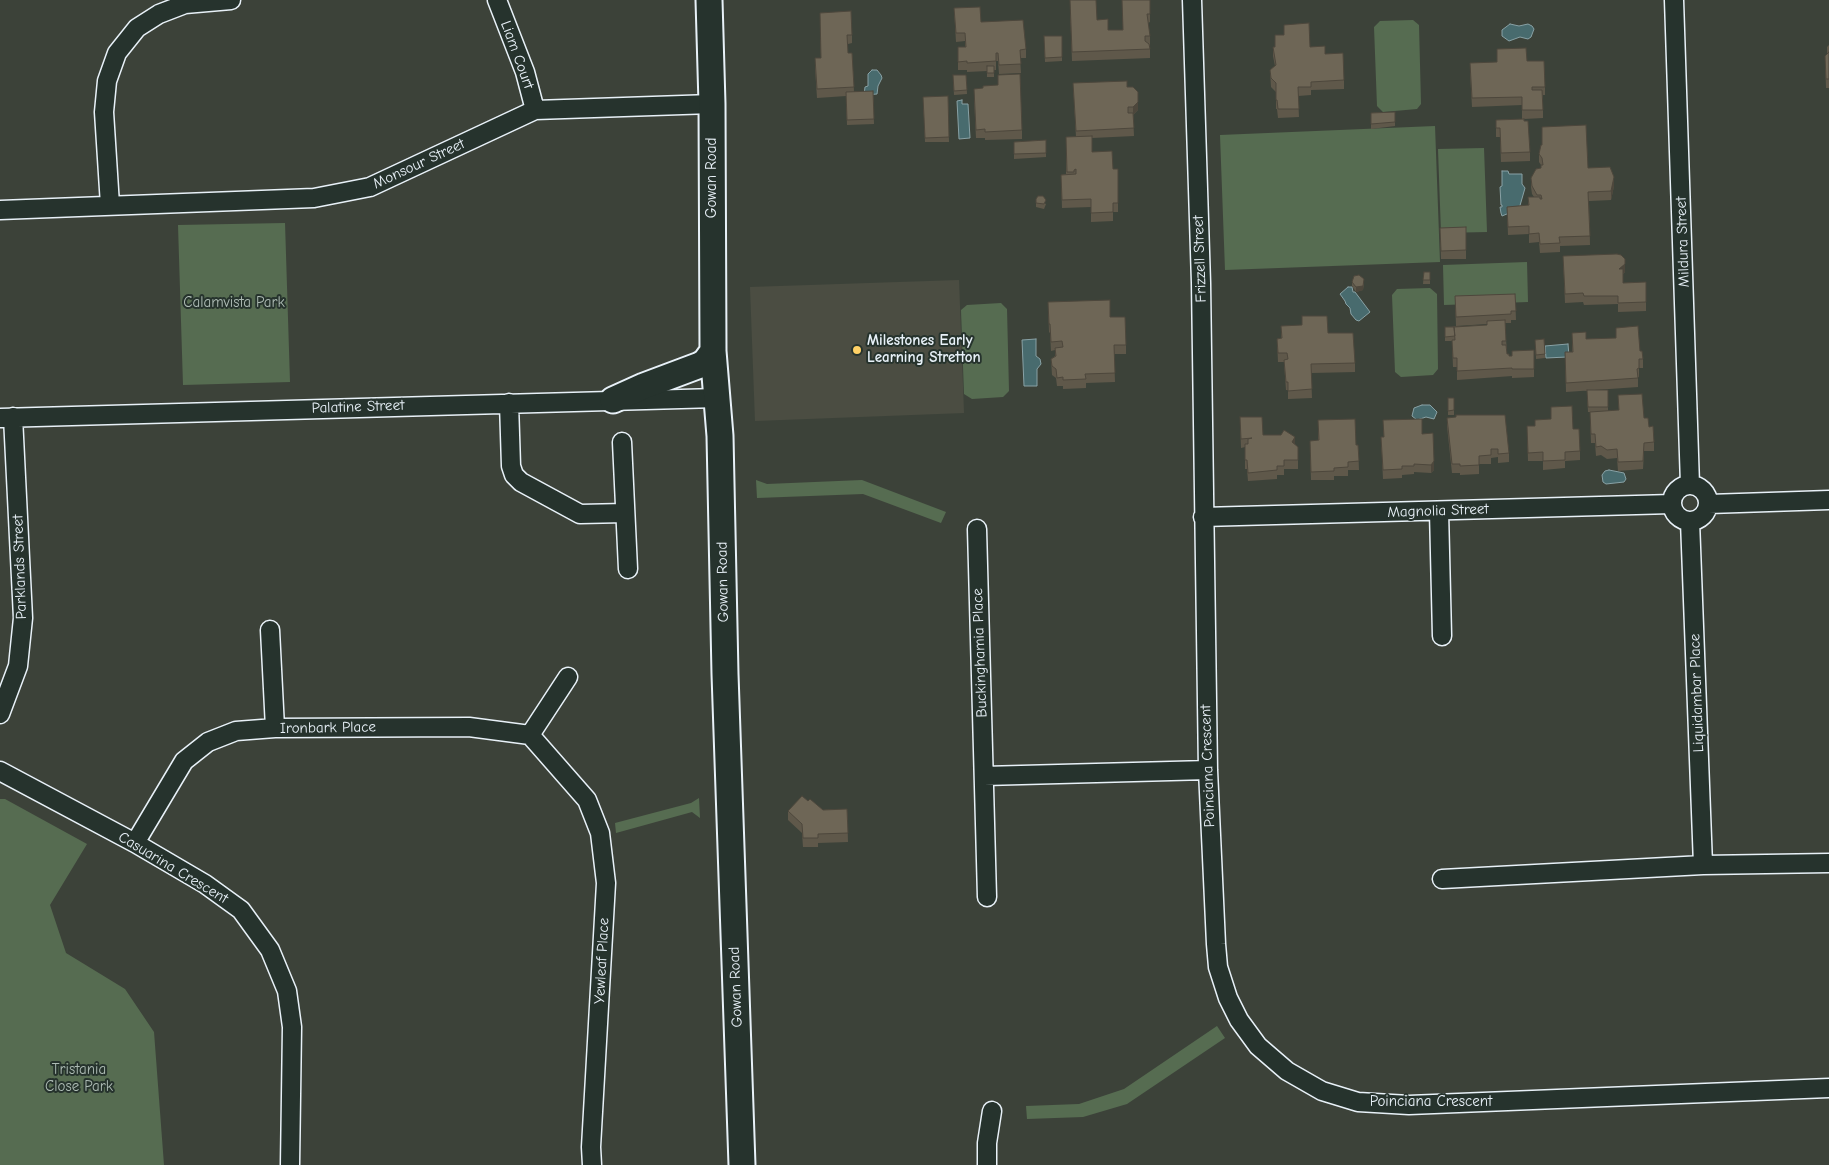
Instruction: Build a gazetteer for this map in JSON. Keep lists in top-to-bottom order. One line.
{"streets":{"main road":["Gowan Road"],"street":["Liam Court","Monsour Street","Mildura Street","Frizzell Street","Palatine Street","Magnolia Street","Parklands Street","Buckinghamia Place","Liquidambar Place","Ironbark Place","Poinciana Crescent","Casuarina Crescent","Yewleaf Place"]},"crossings":[["Liam Court","Monsour Street"],["Monsour Street","Gowan Road"],["Gowan Road","Palatine Street"],["Mildura Street","Magnolia Street"],["Mildura Street","Liquidambar Place"],["Frizzell Street","Magnolia Street"],["Frizzell Street","Poinciana Crescent"],["Palatine Street","Parklands Street"],["Magnolia Street","Liquidambar Place"],["Magnolia Street","Poinciana Crescent"],["Ironbark Place","Casuarina Crescent"],["Ironbark Place","Yewleaf Place"]],"parks":["Calamvista Park","Tristania Close Park"],"places":["Milestones Early Learning Stretton"]}
